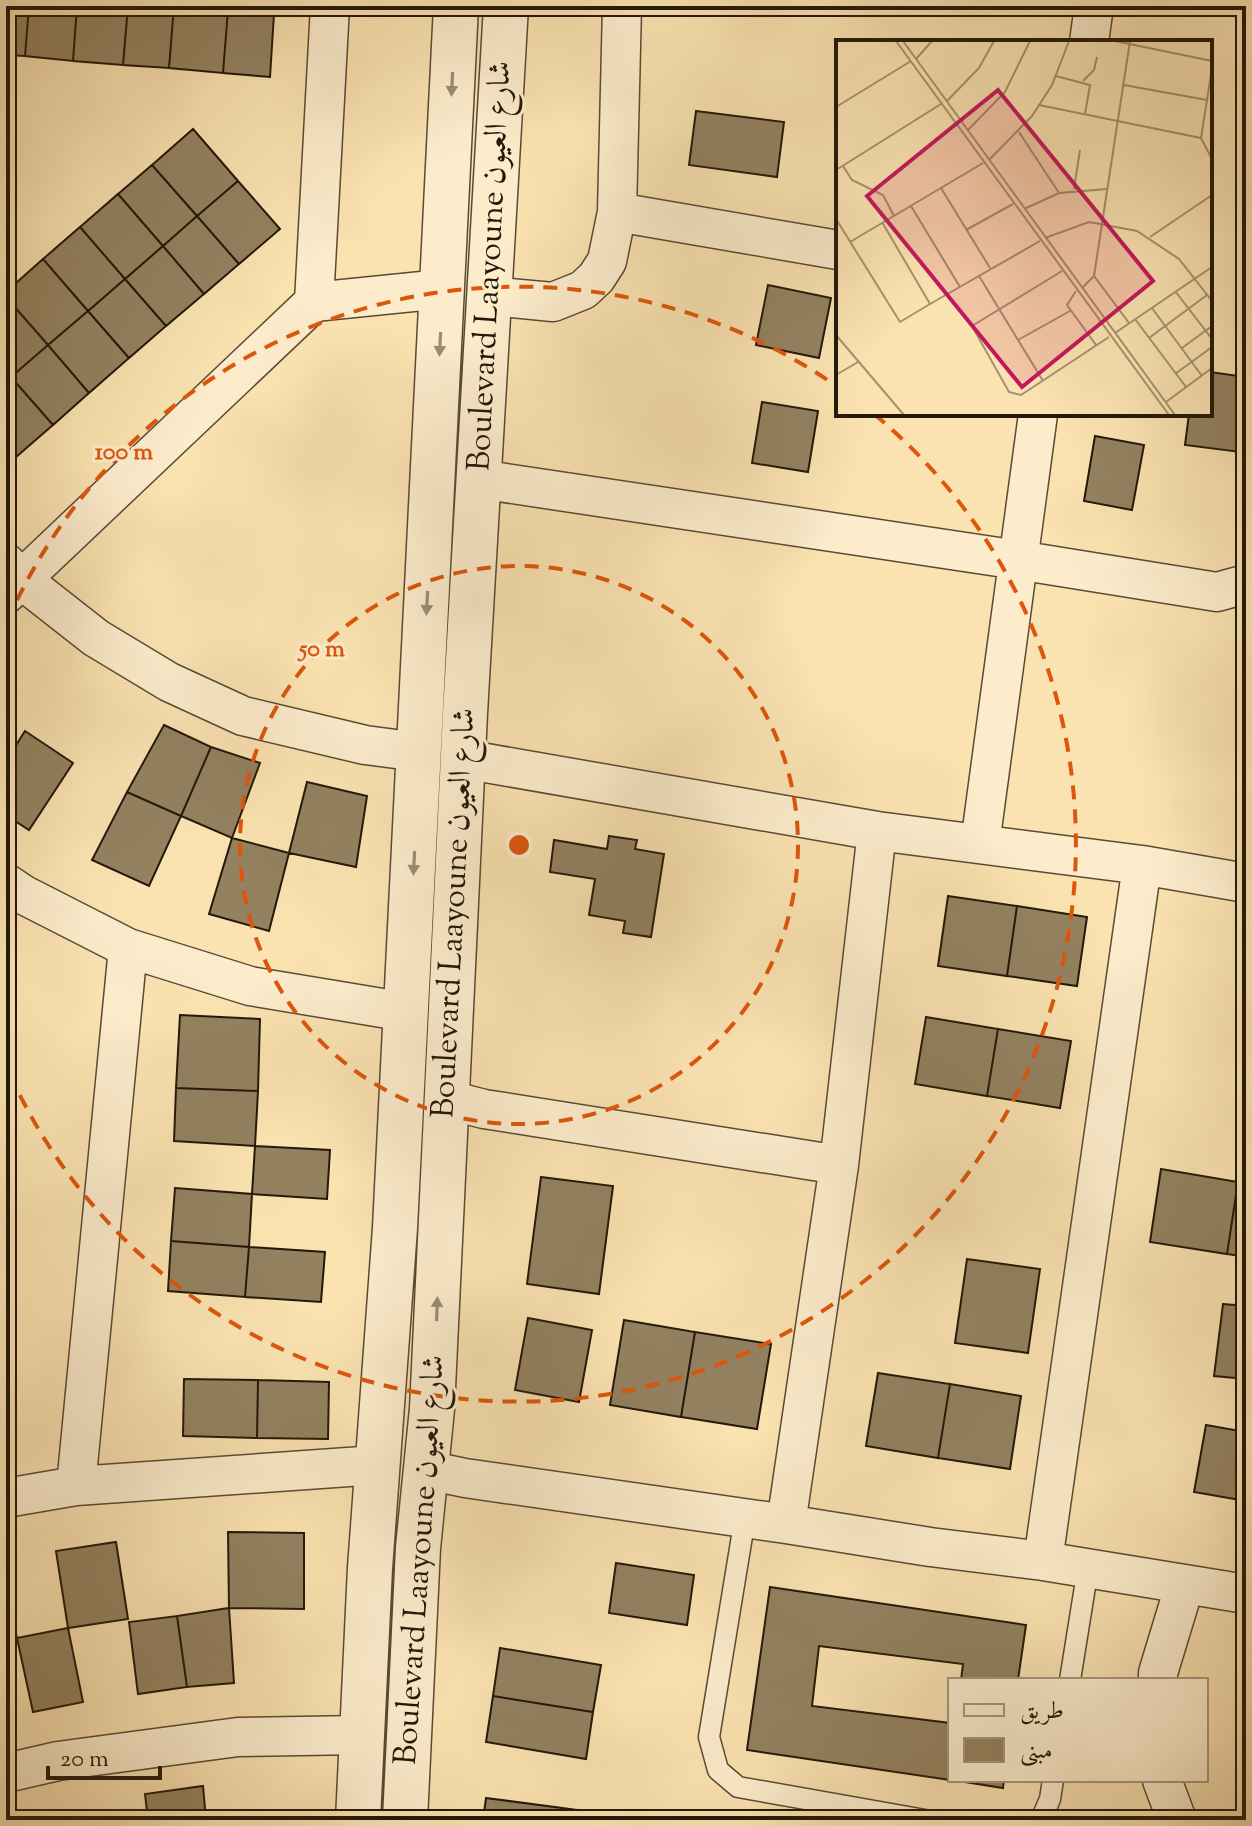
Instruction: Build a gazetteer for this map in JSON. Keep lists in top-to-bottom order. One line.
{"streets":{"street":["Boulevard Laayoune شارع العيون"]},"legend":["طريق","مبنى"],"scale_bar":"20 m","rings":["100 m","50 m"]}
